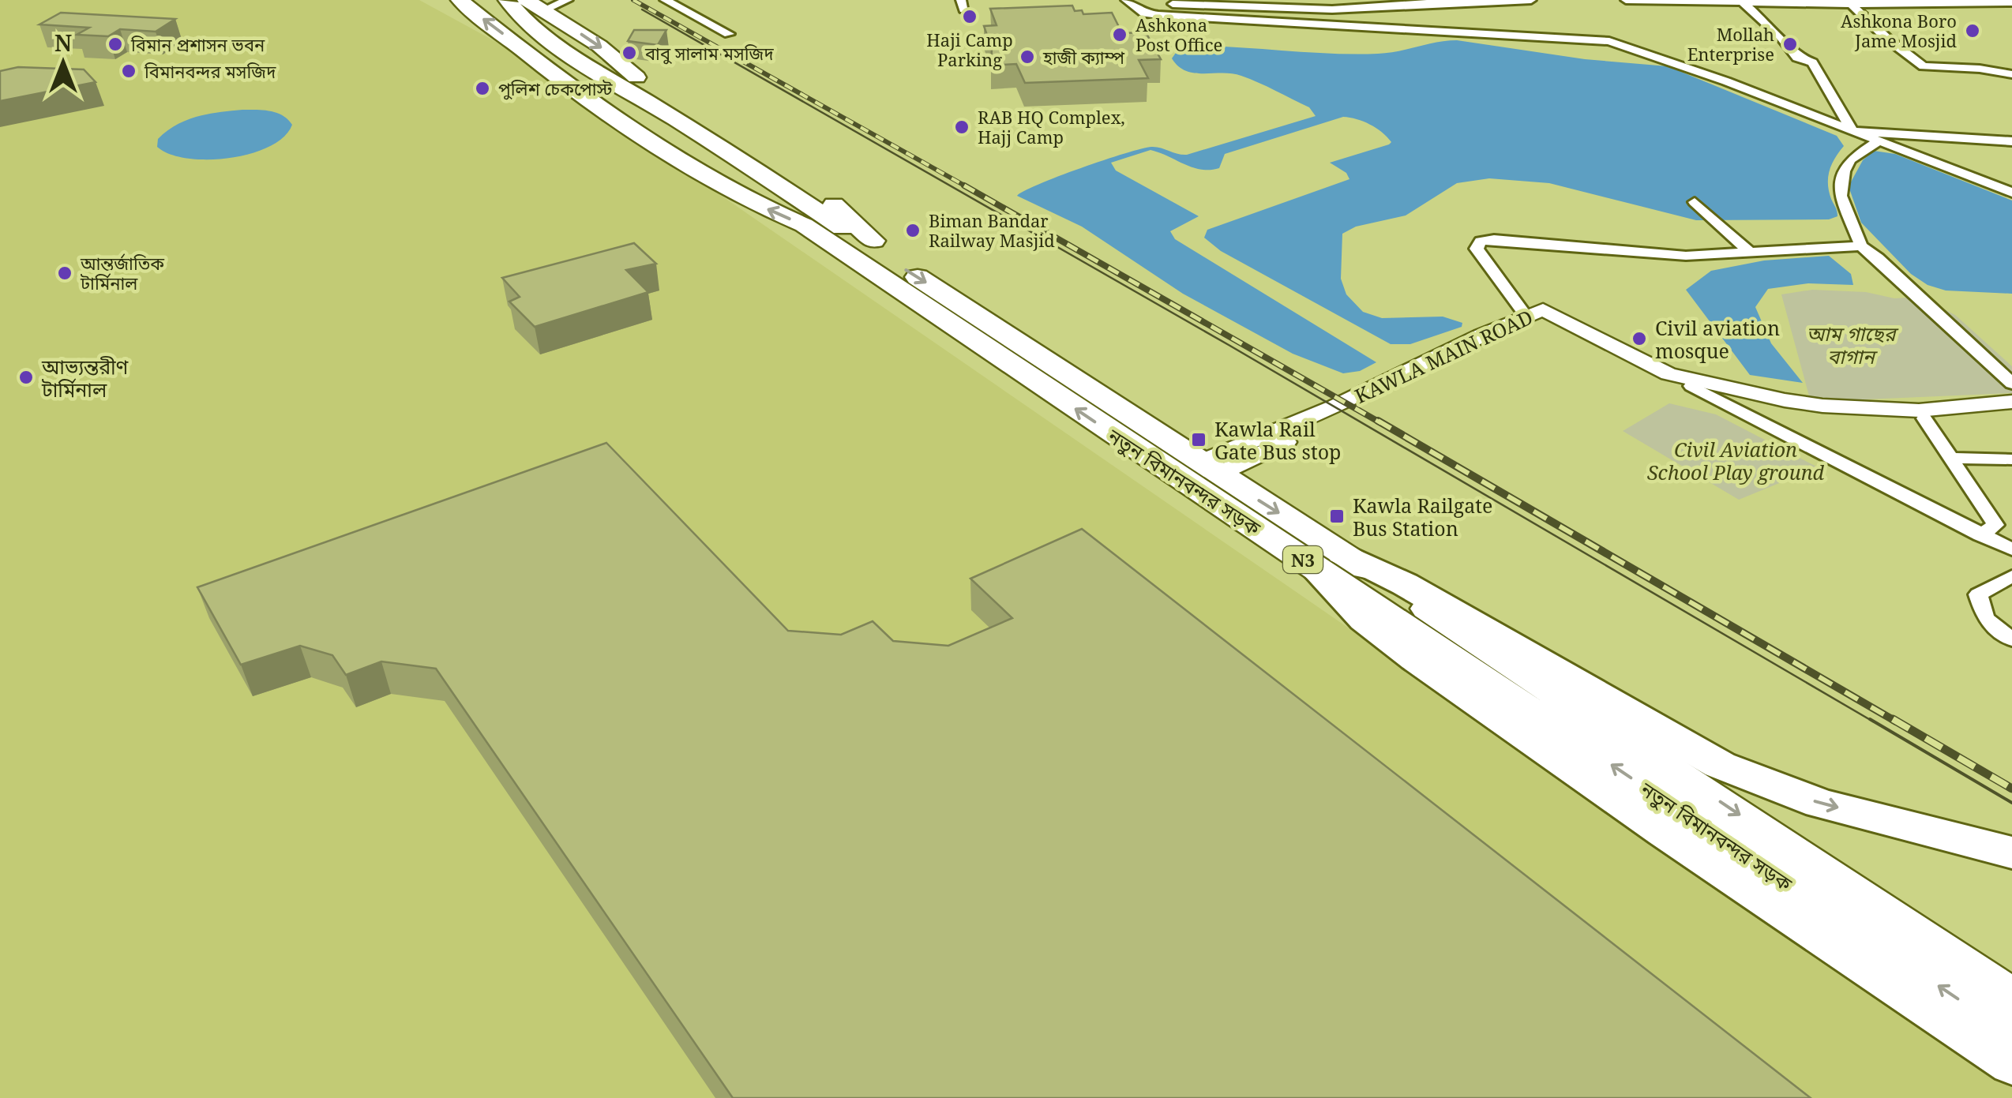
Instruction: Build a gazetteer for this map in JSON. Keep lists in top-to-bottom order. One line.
{"streets":{"highway":["নতুন বিমানবন্দর সড়ক","N3"],"street":["KAWLA MAIN ROAD"]},"crossings":[["KAWLA MAIN ROAD","নতুন বিমানবন্দর সড়ক"],["নতুন বিমানবন্দর সড়ক","N3"]],"parks":["আম গাছের বাগান","Civil Aviation School Play ground"],"places":{"other":["Haji Camp Parking","Ashkona Boro Jame Mosjid","Ashkona Post Office","বিমান প্রশাসন ভবন","Mollah Enterprise","বাবু সালাম মসজিদ","হাজী ক্যাম্প","বিমানবন্দর মসজিদ","পুলিশ চেকপোস্ট","RAB HQ Complex, Hajj Camp","Biman Bandar Railway Masjid","আন্তর্জাতিক টার্মিনাল","Civil aviation mosque","আভ্যন্তরীণ টার্মিনাল"],"transit":["Kawla Rail Gate Bus stop","Kawla Railgate Bus Station"]},"north":"top"}
